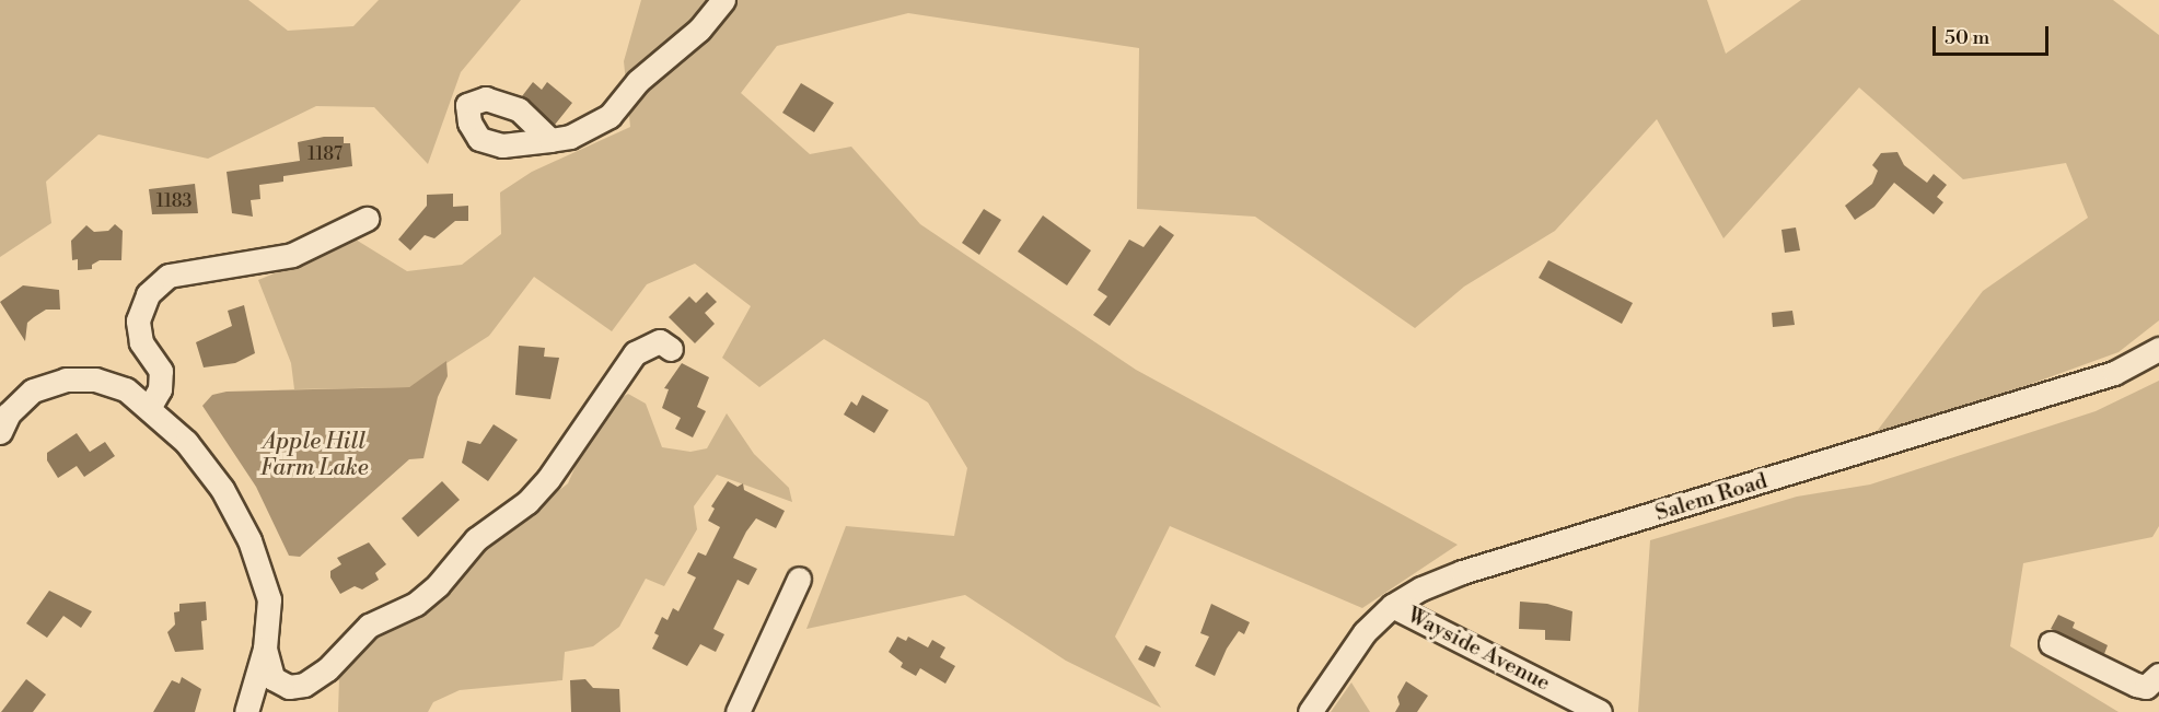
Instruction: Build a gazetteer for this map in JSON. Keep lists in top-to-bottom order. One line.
{"streets":{"street":["Salem Road","Wayside Avenue"]},"crossings":[["Salem Road","Wayside Avenue"]],"water":["Apple Hill Farm Lake"],"house_numbers":["1187","1183"],"scale_bar":"50 m"}
